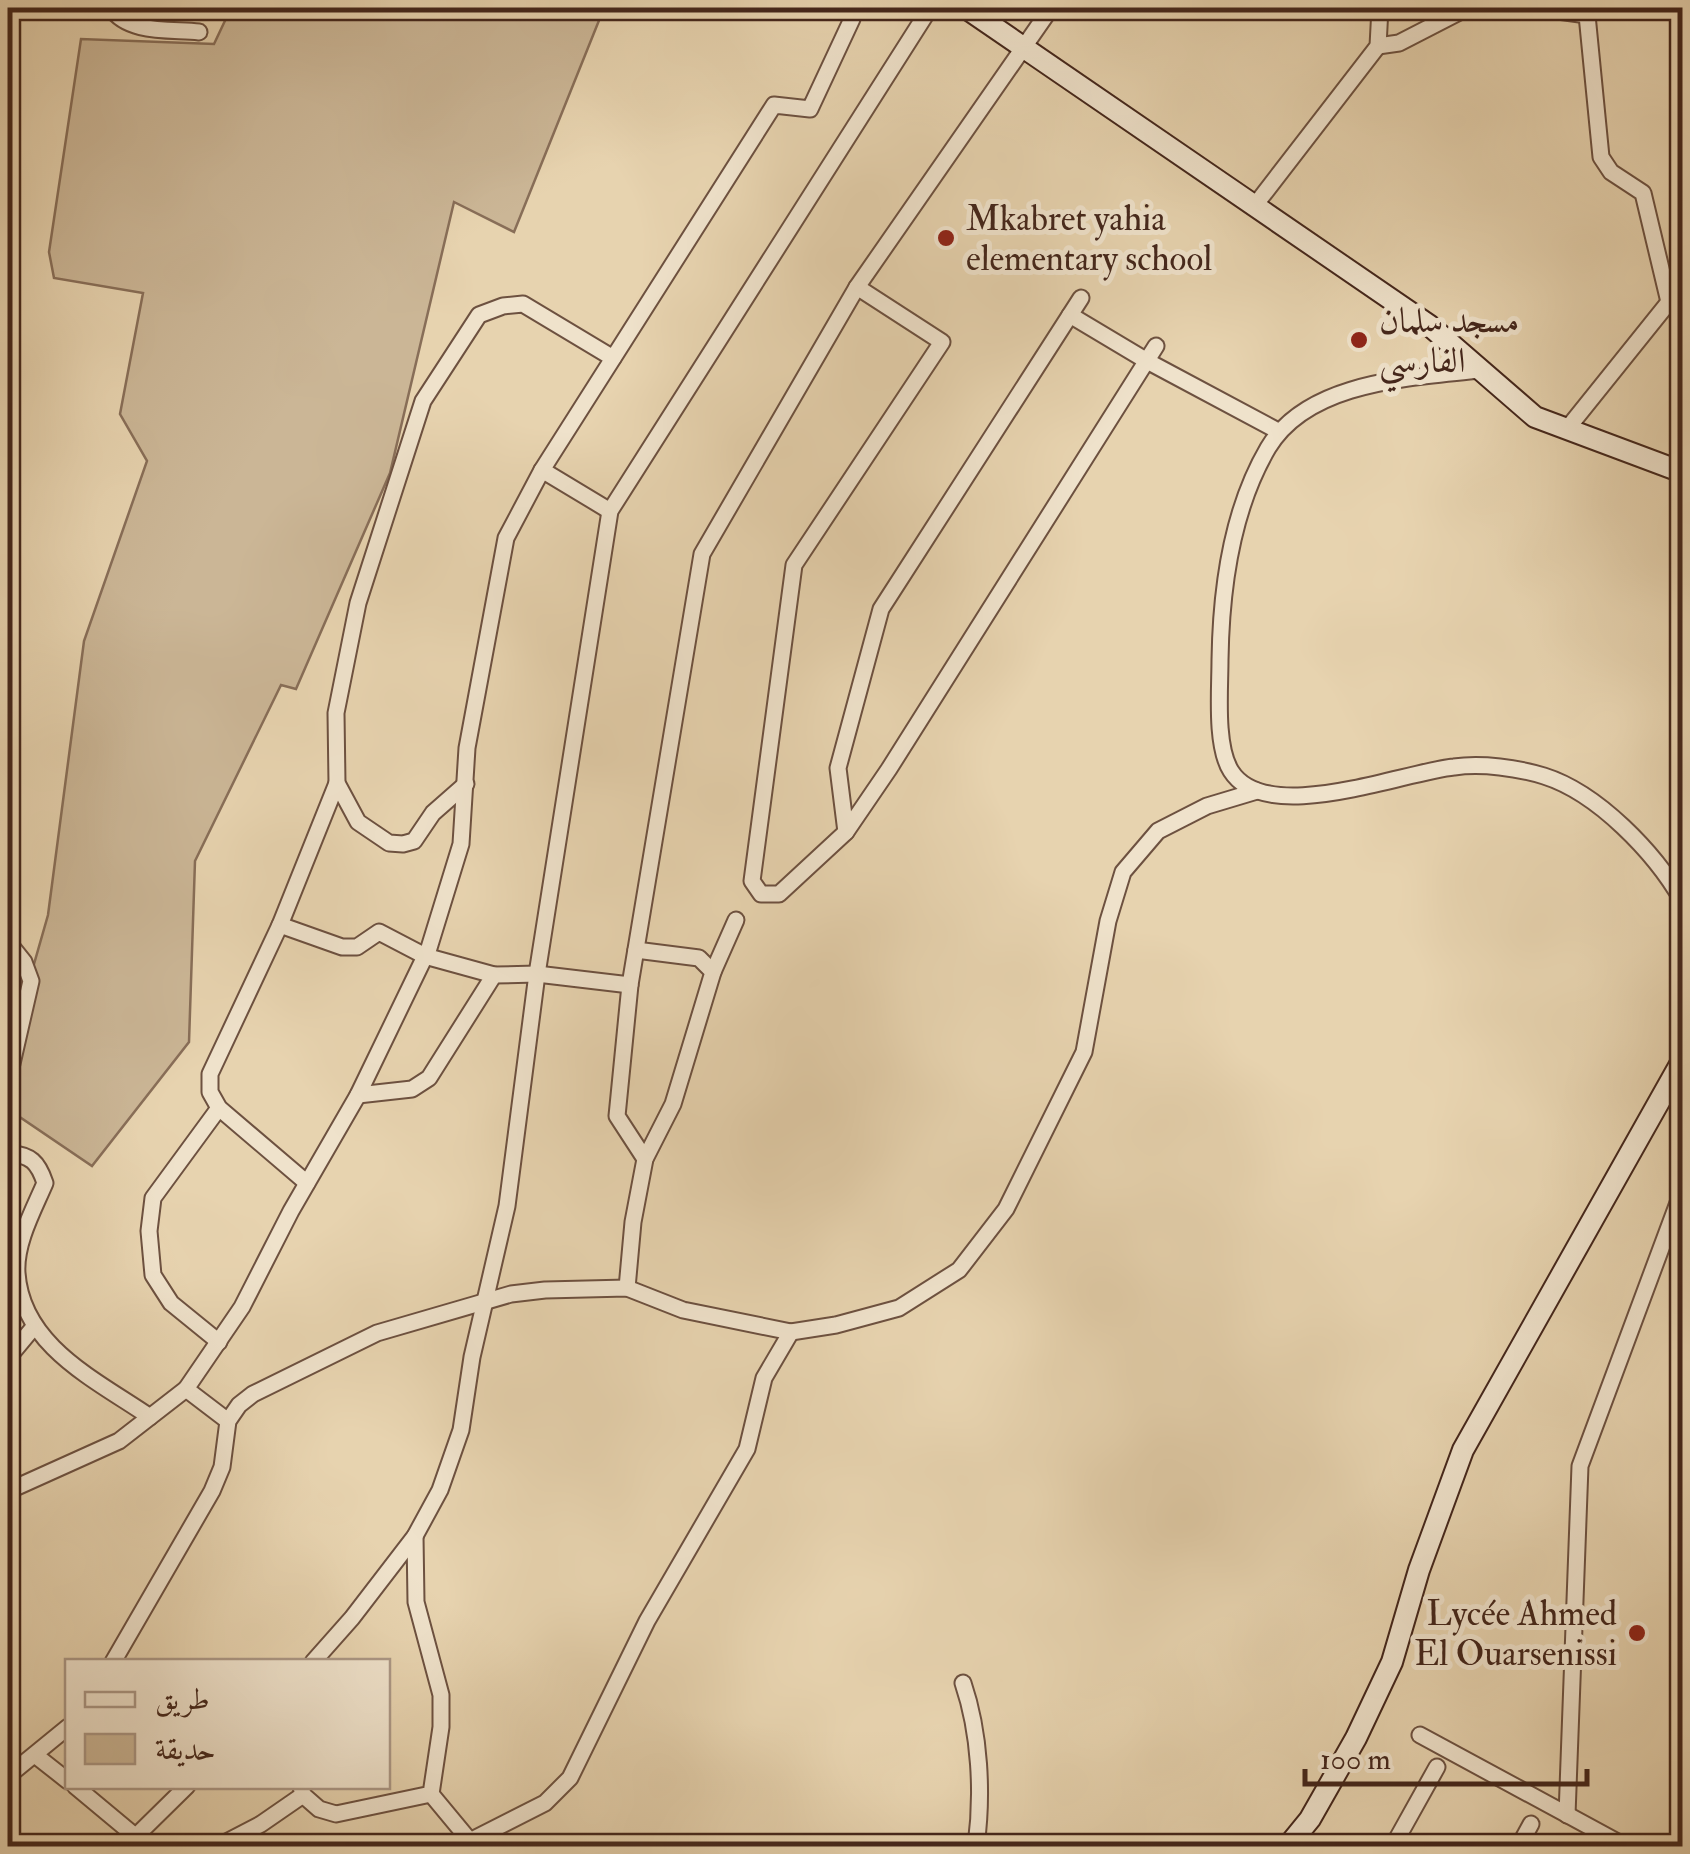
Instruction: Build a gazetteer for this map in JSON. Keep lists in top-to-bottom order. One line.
{"places":["Mkabret yahia elementary school","مسجد سلمان الفارسي","Lycée Ahmed El Ouarsenissi"],"legend":["طريق","حديقة"],"scale_bar":"100 m"}
